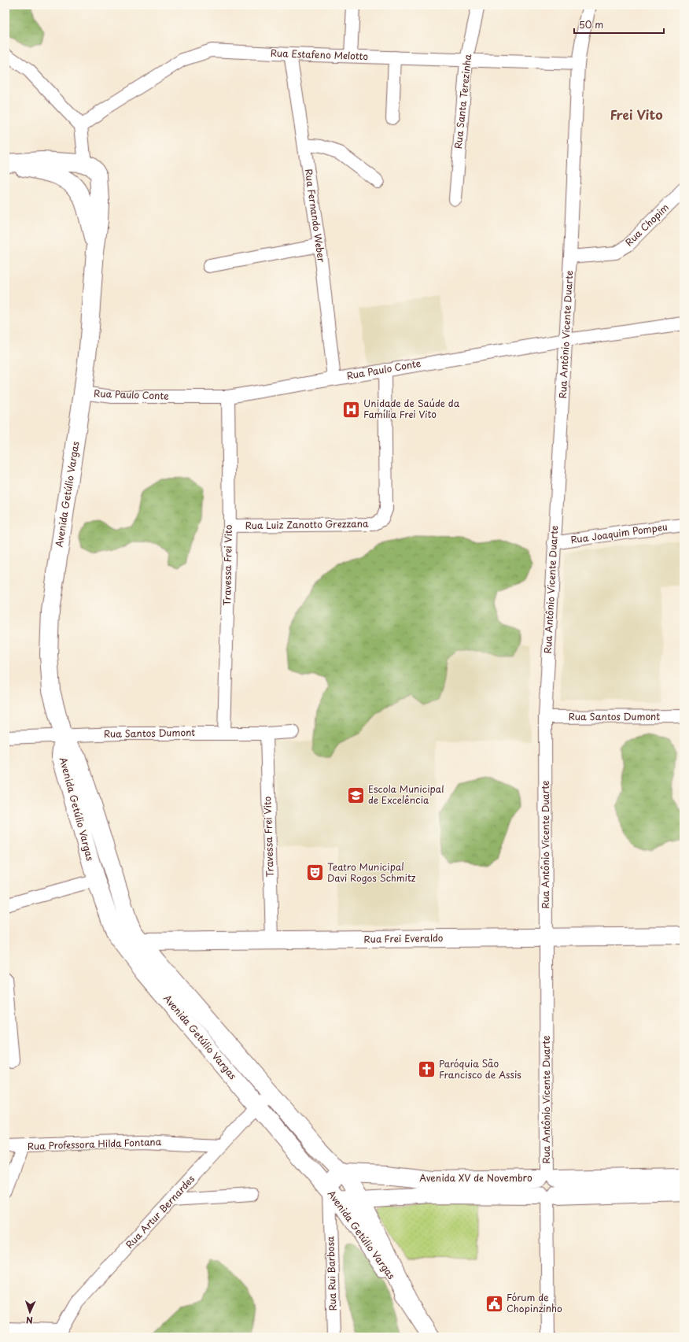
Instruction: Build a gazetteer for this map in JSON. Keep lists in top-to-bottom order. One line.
{"streets":{"main road":["Avenida Getúlio Vargas","Rua Frei Everaldo","Avenida XV de Novembro"],"street":["Rua Estafeno Melotto","Rua Santa Terezinha","Rua Fernando Weber","Rua Chopim","Rua Antônio Vicente Duarte","Rua Paulo Conte","Rua Luiz Zanotto Grezzana","Rua Joaquim Pompeu","Travessa Frei Vito","Rua Santos Dumont","Rua Professora Hilda Fontana","Rua Artur Bernardes","Rua Rui Barbosa"]},"crossings":[["Rua Estafeno Melotto","Rua Santa Terezinha"],["Rua Estafeno Melotto","Rua Fernando Weber"],["Rua Estafeno Melotto","Rua Antônio Vicente Duarte"],["Rua Fernando Weber","Rua Paulo Conte"],["Rua Chopim","Rua Antônio Vicente Duarte"],["Rua Antônio Vicente Duarte","Rua Paulo Conte"],["Rua Antônio Vicente Duarte","Rua Joaquim Pompeu"],["Rua Antônio Vicente Duarte","Rua Santos Dumont"],["Rua Antônio Vicente Duarte","Rua Frei Everaldo"],["Rua Antônio Vicente Duarte","Avenida XV de Novembro"],["Rua Paulo Conte","Avenida Getúlio Vargas"],["Rua Paulo Conte","Rua Luiz Zanotto Grezzana"],["Rua Paulo Conte","Travessa Frei Vito"],["Avenida Getúlio Vargas","Rua Santos Dumont"],["Avenida Getúlio Vargas","Rua Frei Everaldo"],["Avenida Getúlio Vargas","Avenida XV de Novembro"],["Avenida Getúlio Vargas","Rua Artur Bernardes"],["Avenida Getúlio Vargas","Rua Rui Barbosa"],["Rua Luiz Zanotto Grezzana","Travessa Frei Vito"],["Travessa Frei Vito","Rua Santos Dumont"],["Travessa Frei Vito","Rua Frei Everaldo"],["Rua Professora Hilda Fontana","Rua Artur Bernardes"],["Avenida XV de Novembro","Rua Rui Barbosa"]],"districts":["Frei Vito"],"places":{"hospital":["Unidade de Saúde da Família Frei Vito"],"school or university":["Escola Municipal de Excelência"],"theatre":["Teatro Municipal Davi Rogos Schmitz"],"church":["Paróquia São Francisco de Assis"],"public building":["Fórum de Chopinzinho"]},"scale_bar":"50 m","north":"bottom"}
